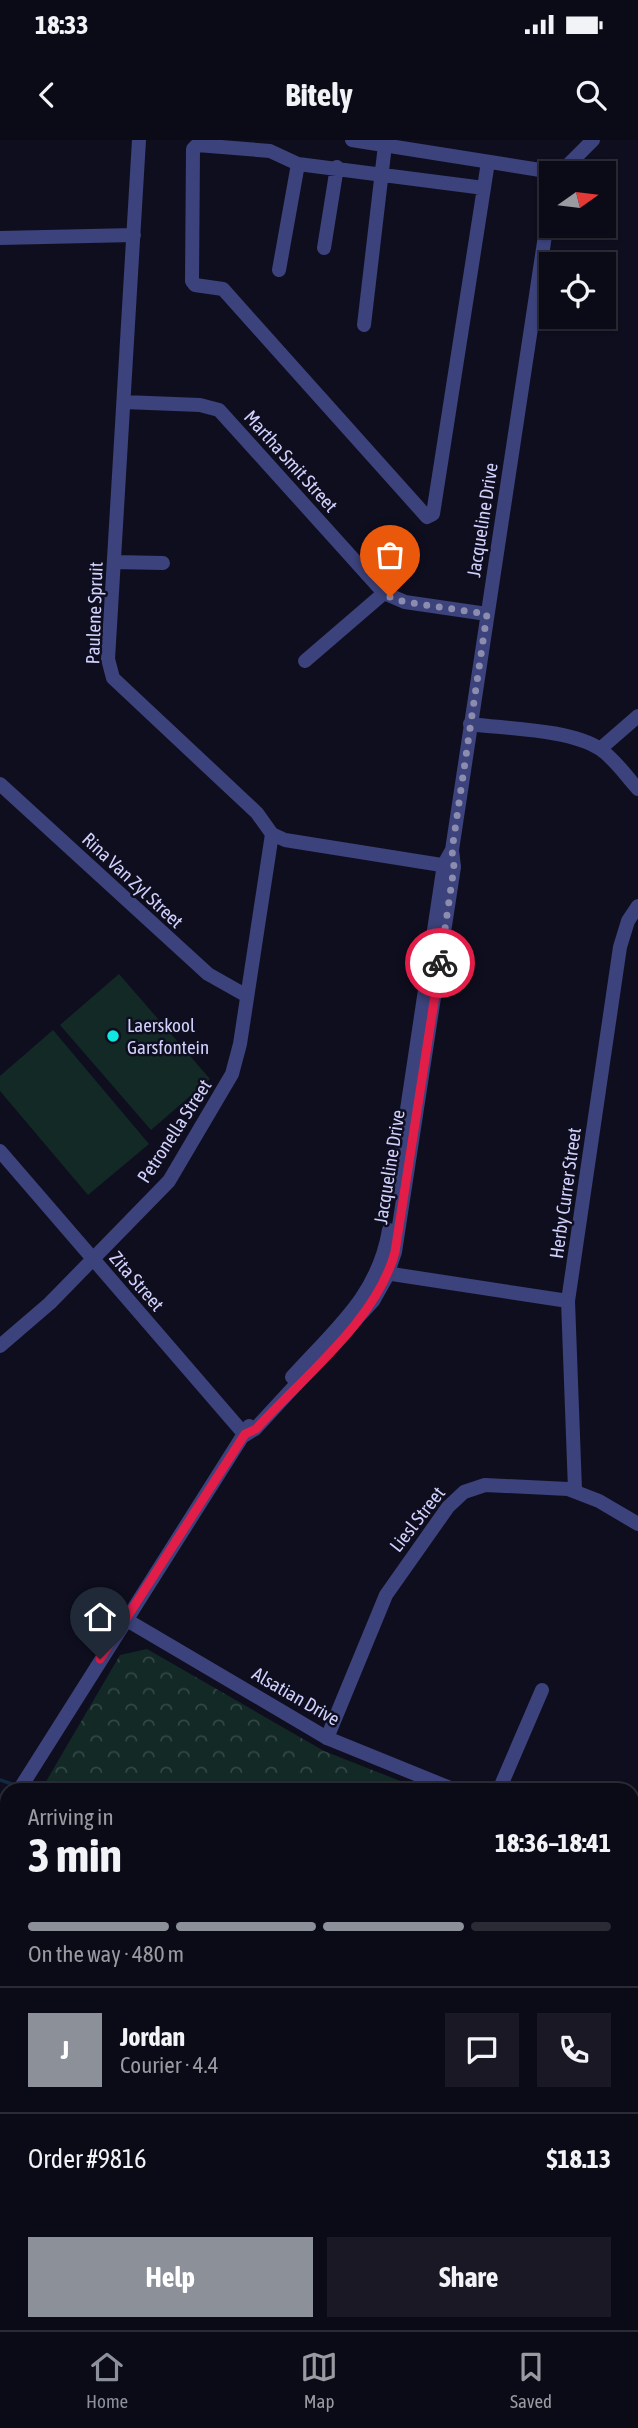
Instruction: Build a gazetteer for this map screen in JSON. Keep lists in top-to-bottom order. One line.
{"streets":{"street":["Martha Smit Street","Jacqueline Drive","Paulene Spruit","Rina Van Zyl Street","Petronella Street","Herby Currer Street","Zita Street","Liesl Street","Alsatian Drive"]},"crossings":[["Martha Smit Street","Jacqueline Drive"],["Martha Smit Street","Paulene Spruit"],["Jacqueline Drive","Zita Street"],["Jacqueline Drive","Alsatian Drive"],["Paulene Spruit","Petronella Street"],["Rina Van Zyl Street","Petronella Street"],["Petronella Street","Zita Street"],["Herby Currer Street","Liesl Street"],["Liesl Street","Alsatian Drive"]],"places":["Laerskool Garsfontein"],"north":"right","page":{"status":"18:33","header":"Bitely","heading":["3 min","Arriving in","18:36–18:41"],"panel":["Jordan","Courier · 4.4","Order #9816","$18.13"],"bar":"On the way · 480 m","round":"J","buttons":["Help","Share"],"tabs":["Home","Map","Saved"]}}
